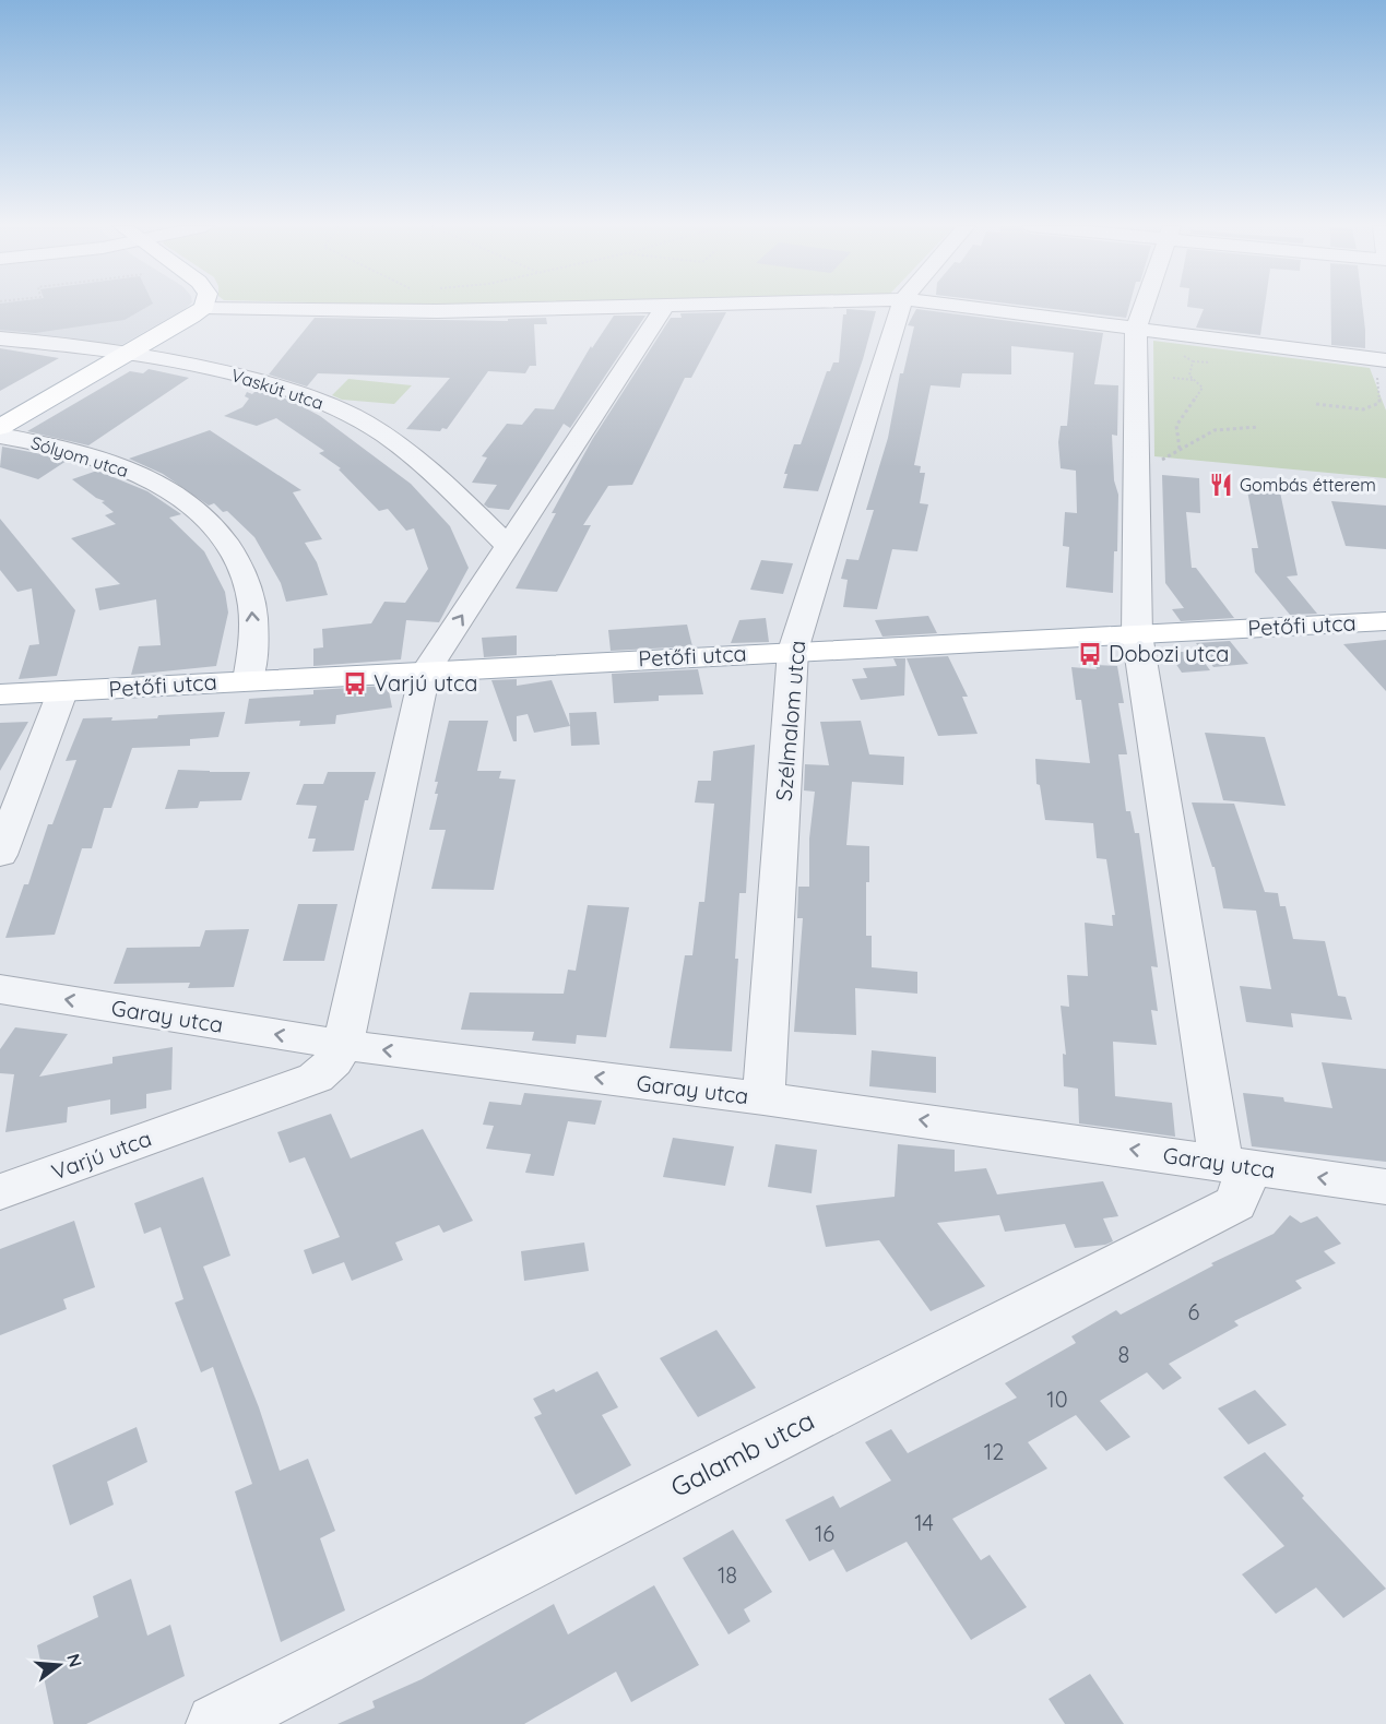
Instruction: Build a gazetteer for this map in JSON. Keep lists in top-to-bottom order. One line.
{"streets":{"main road":["Petőfi utca"],"street":["Vaskút utca","Sólyom utca","Szélmalom utca","Garay utca","Varjú utca","Galamb utca"]},"crossings":[["Vaskút utca","Varjú utca"],["Sólyom utca","Petőfi utca"],["Petőfi utca","Szélmalom utca"],["Petőfi utca","Varjú utca"],["Szélmalom utca","Garay utca"],["Garay utca","Varjú utca"],["Garay utca","Galamb utca"]],"one_way":["Sólyom utca","Garay utca"],"places":{"restaurant":["Gombás étterem"],"bus stop":["Dobozi utca","Varjú utca"]},"house_numbers":["6","8","10","12","14","16","18"],"north":"right"}
